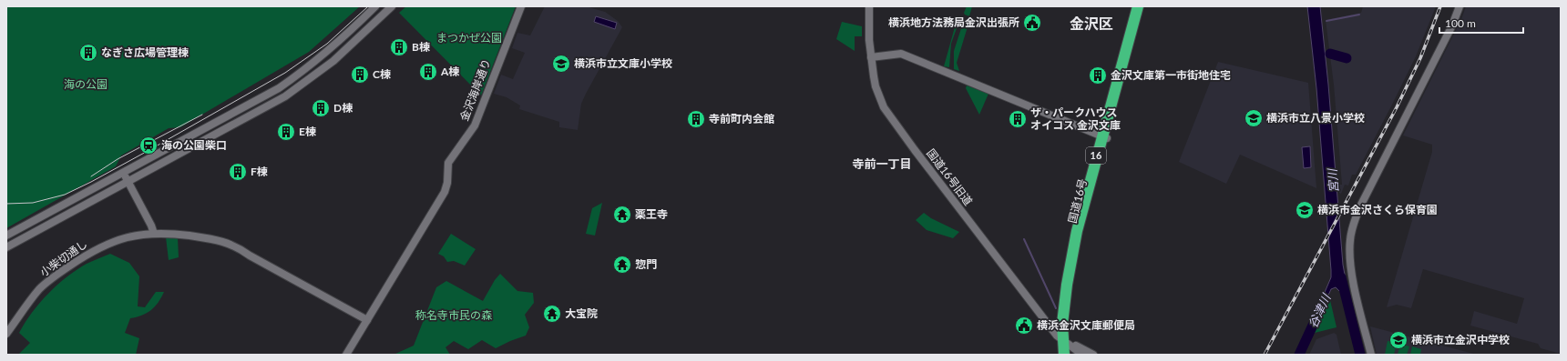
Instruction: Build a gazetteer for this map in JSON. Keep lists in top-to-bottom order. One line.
{"streets":{"highway":["16","国道16号"],"street":["金沢海岸通り","国道16号旧道","小柴切通し"]},"crossings":[["金沢海岸通り","小柴切通し"],["国道16号旧道","国道16号"]],"districts":["金沢区","寺前一丁目"],"water":["宮川","谷津川"],"parks":["まつかぜ公園","海の公園","称名寺市民の森"],"places":{"public building":["横浜地方法務局金沢出張所","横浜金沢文庫郵便局"],"building":["B棟","なぎさ広場管理棟","A棟","C棟","金沢文庫第一市街地住宅","D棟","寺前町内会館","ザ・パークハウス オイコス 金沢文庫","E棟","F棟"],"school or university":["横浜市立文庫小学校","横浜市立八景小学校","横浜市金沢さくら保育園","横浜市立金沢中学校"],"station":["海の公園柴口"],"temple":["薬王寺","惣門","大宝院"]},"scale_bar":"100 m"}
